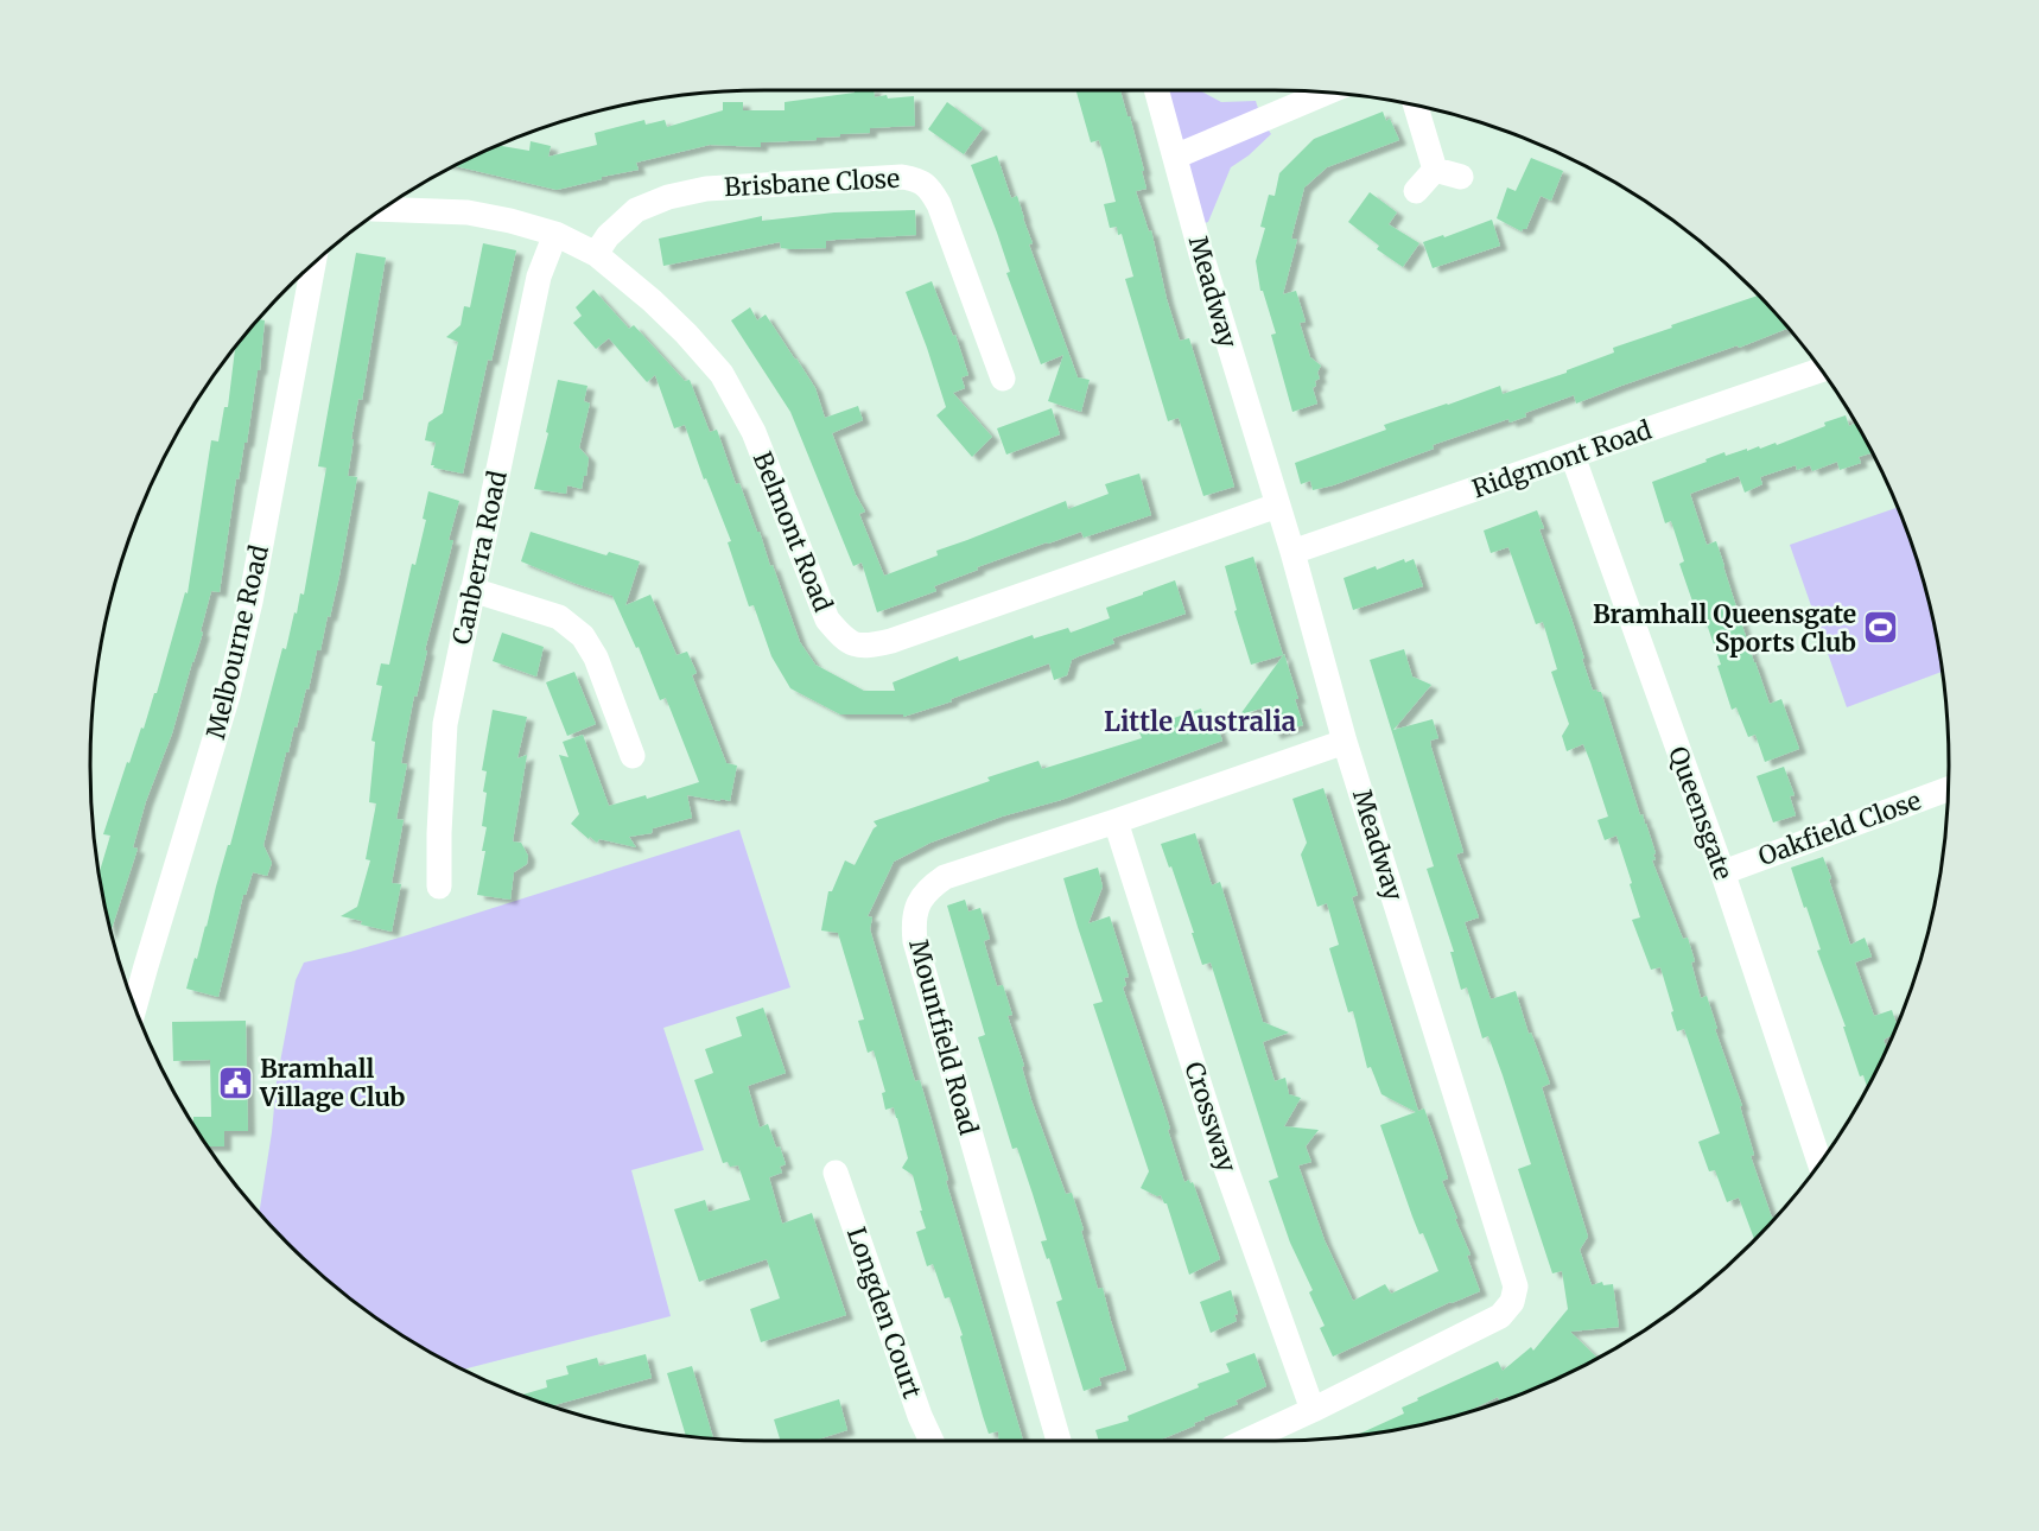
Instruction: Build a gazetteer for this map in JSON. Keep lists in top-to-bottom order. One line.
{"streets":{"street":["Brisbane Close","Meadway","Ridgmont Road","Belmont Road","Canberra Road","Melbourne Road","Queensgate","Oakfield Close","Mountfield Road","Crossway","Longden Court"]},"crossings":[["Brisbane Close","Belmont Road"],["Meadway","Ridgmont Road"],["Meadway","Belmont Road"],["Meadway","Mountfield Road"],["Meadway","Crossway"],["Ridgmont Road","Queensgate"],["Belmont Road","Canberra Road"],["Queensgate","Oakfield Close"],["Mountfield Road","Crossway"]],"districts":["Little Australia"],"places":{"sports":["Bramhall Queensgate Sports Club"],"public building":["Bramhall Village Club"]}}
